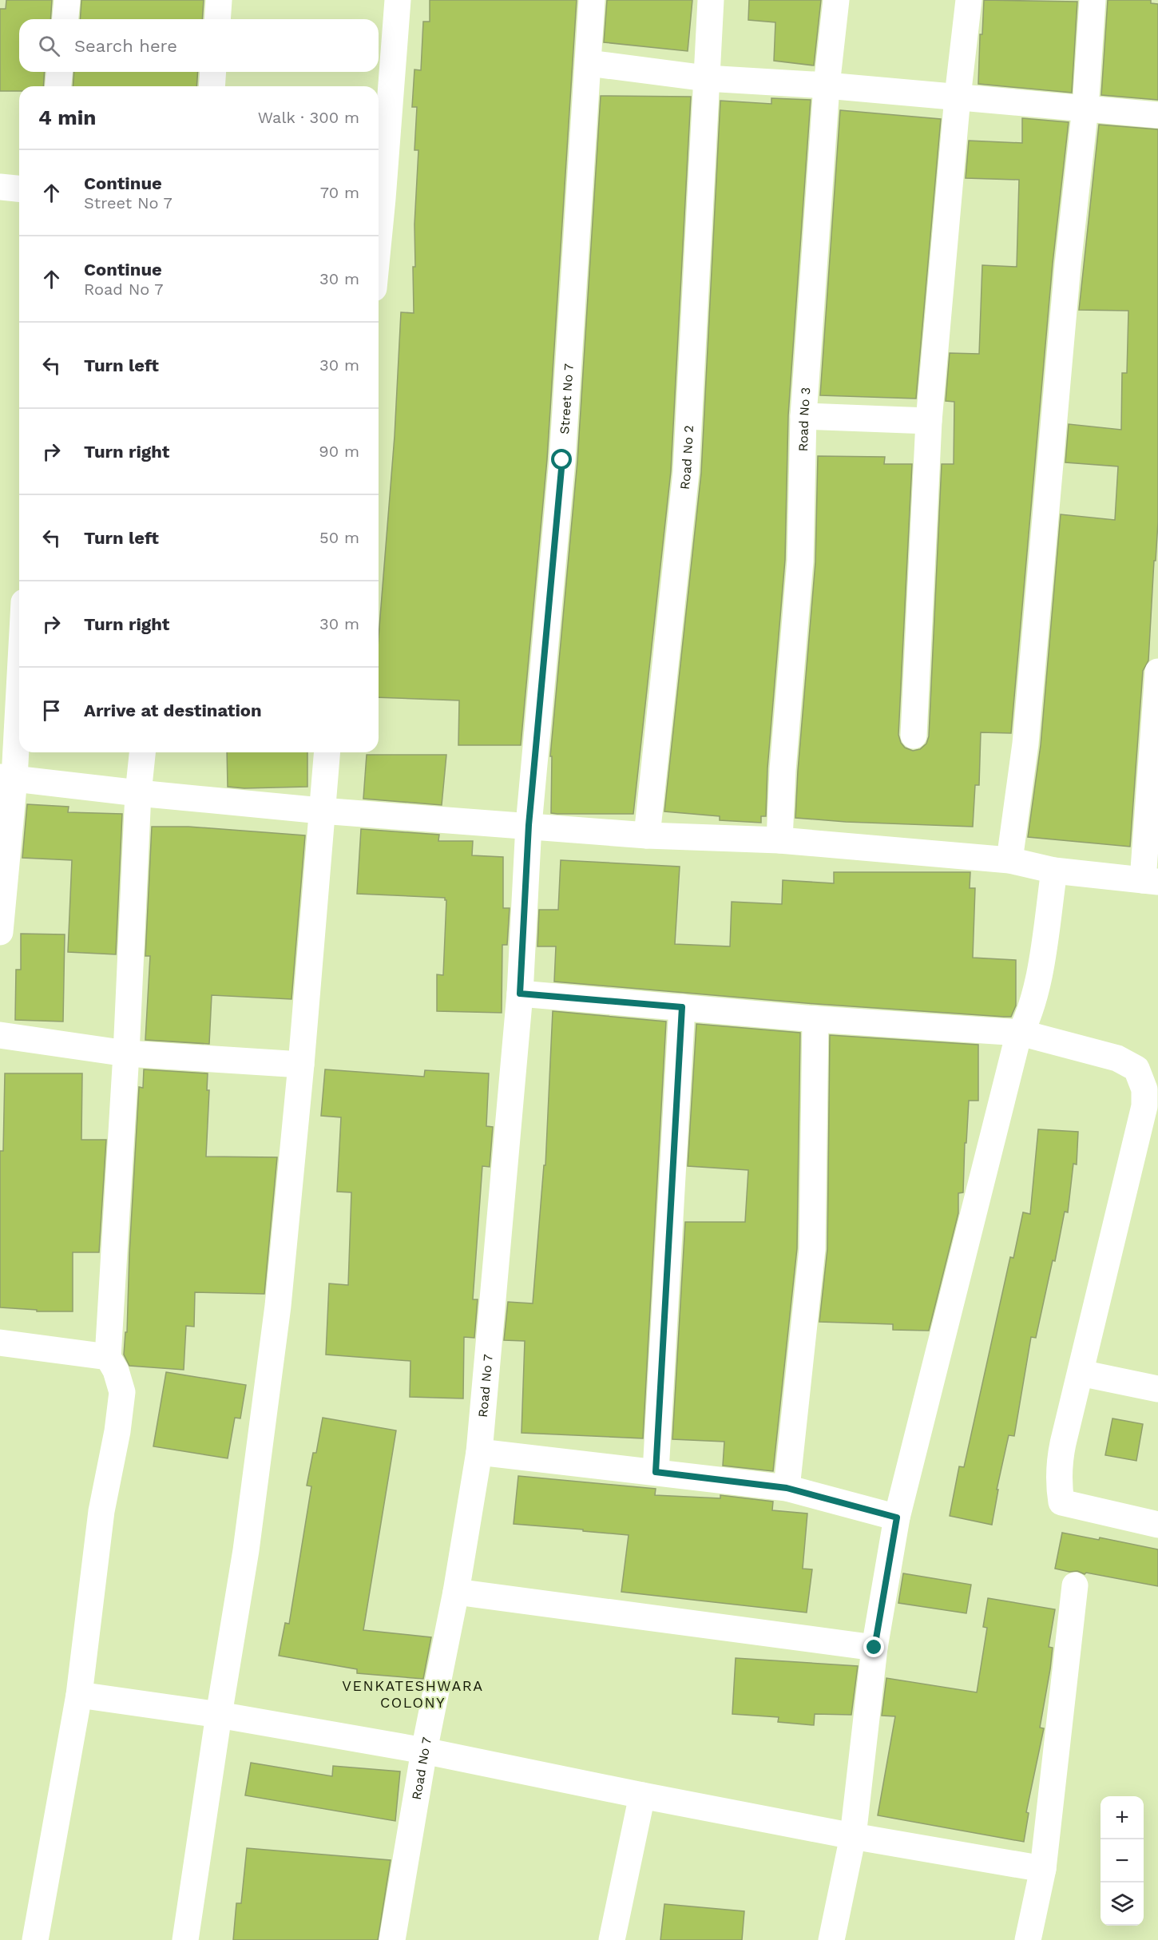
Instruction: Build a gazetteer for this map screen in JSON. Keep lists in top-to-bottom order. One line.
{"streets":{"street":["Street No 7","Road No 3","Road No 2","Road No 7"]},"crossings":[["Street No 7","Road No 7"]],"districts":["VENKATESHWARA COLONY"],"page":{"search":"Search here","heading":["4 min","Walk · 300 m"],"list":[["Continue","Street No 7","70 m"],["Continue","Road No 7","30 m"],["Turn left","30 m"],["Turn right","90 m"],["Turn left","50 m"],["Turn right","30 m"],"Arrive at destination"],"map_buttons":["+","−"]}}
